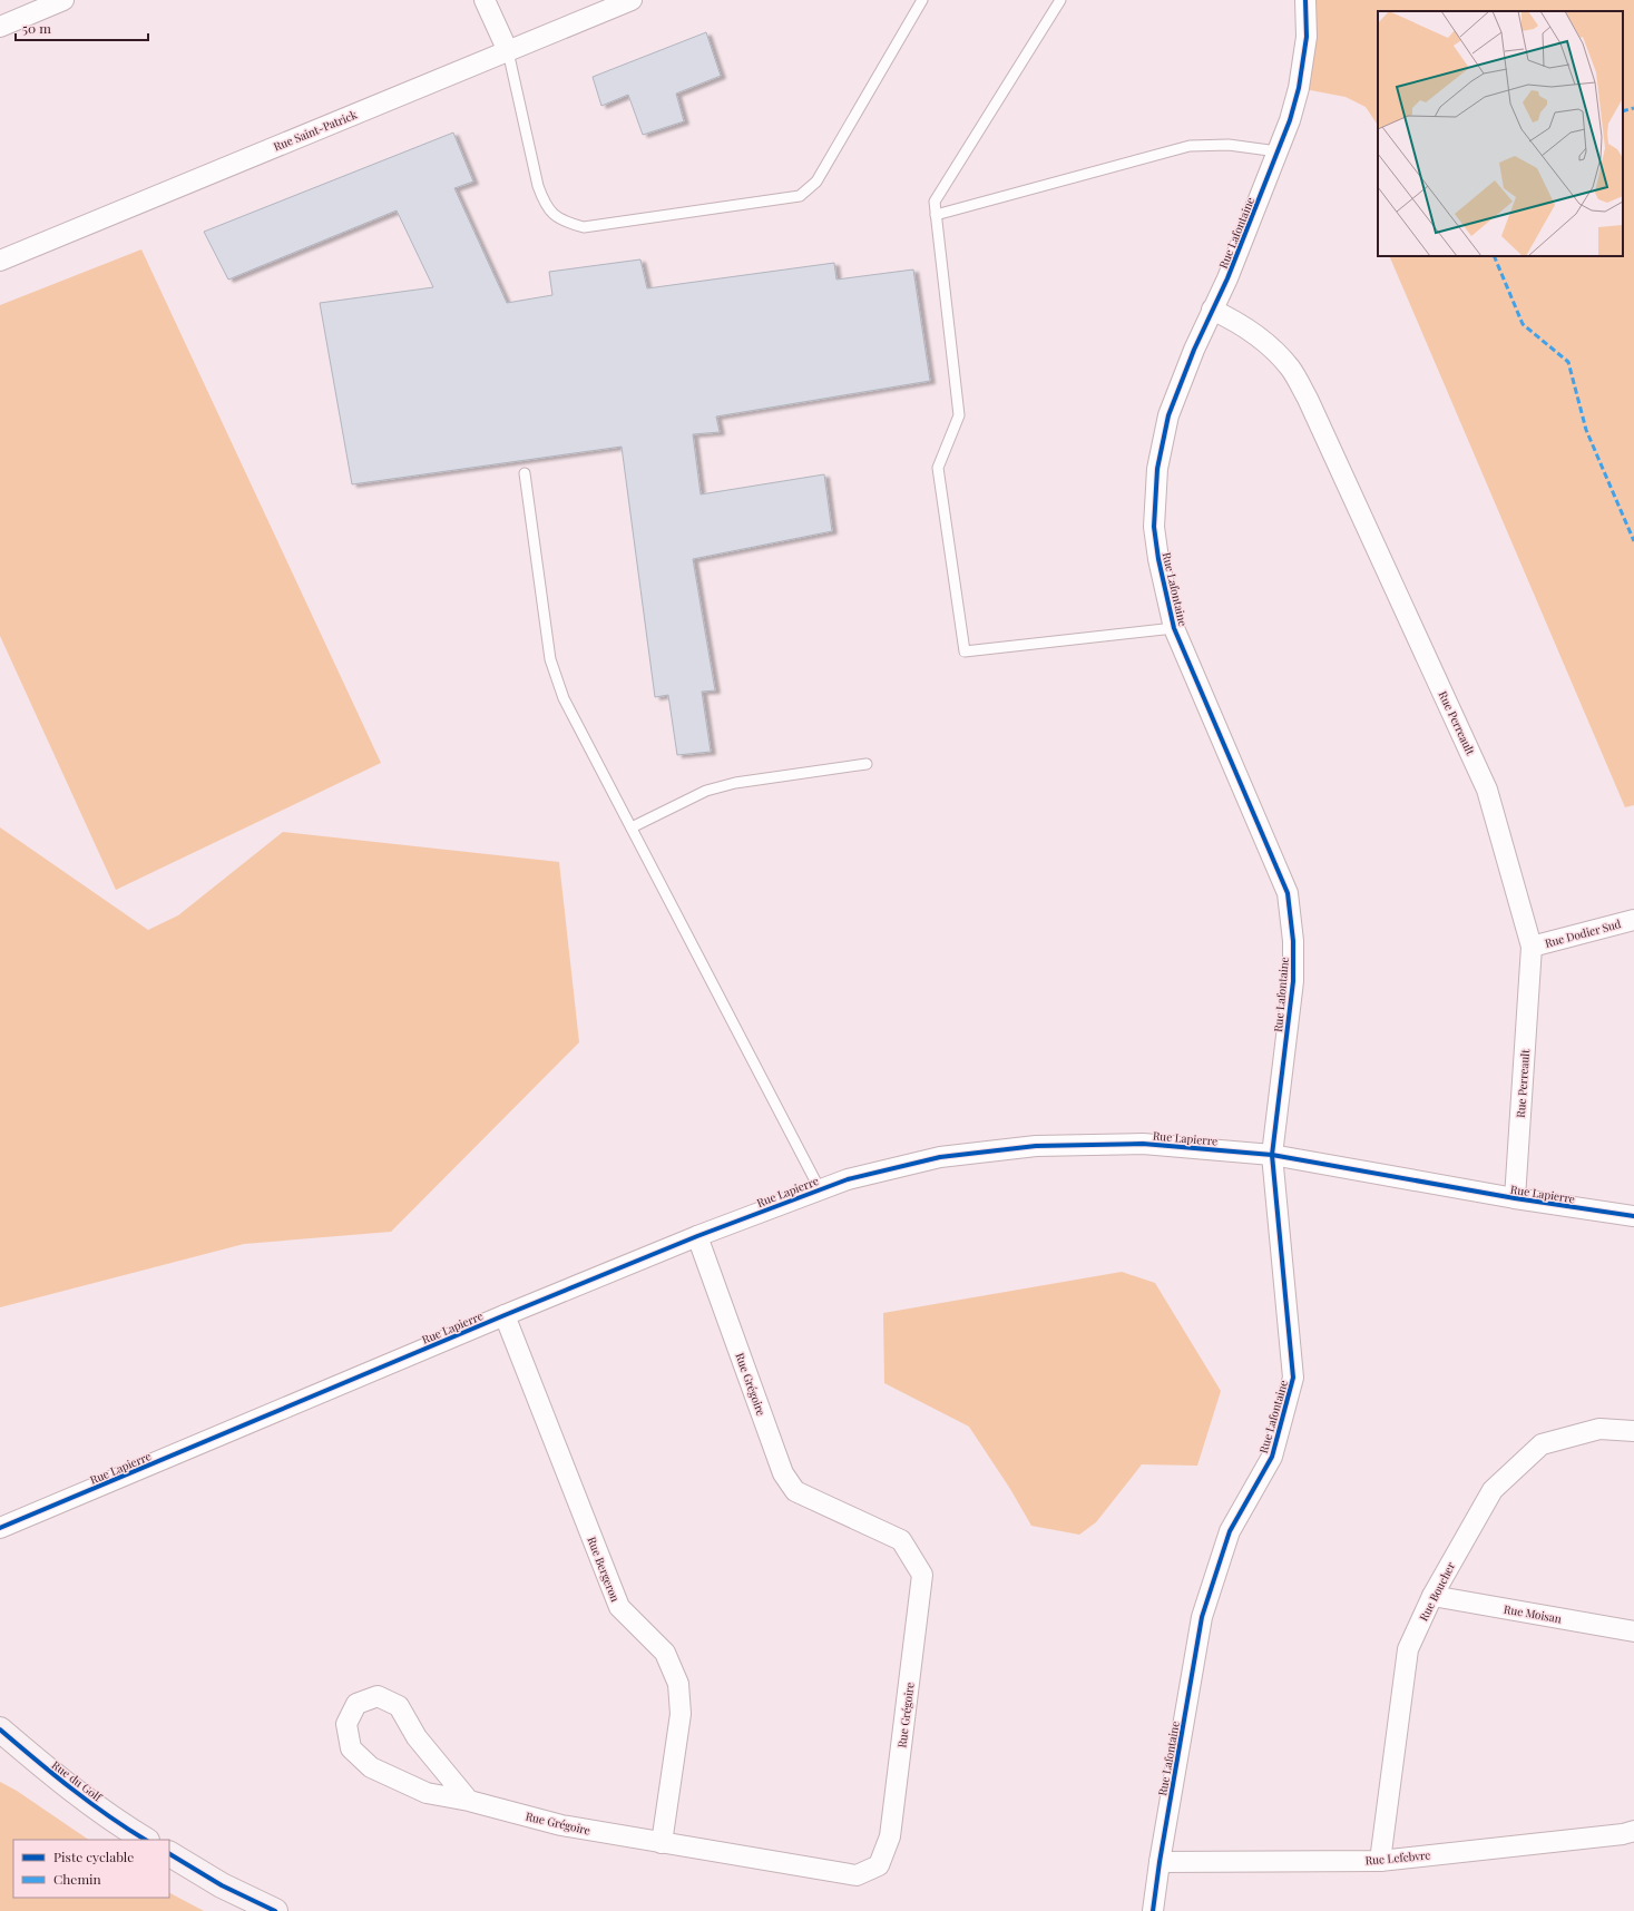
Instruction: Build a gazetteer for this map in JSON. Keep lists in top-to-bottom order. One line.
{"streets":{"street":["Rue Saint-Patrick","Rue Lafontaine","Rue Perreault","Rue Dodier Sud","Rue Lapierre","Rue Grégoire","Rue Bergeron","Rue Boucher","Rue Moisan","Rue du Golf","Rue Lefebvre"]},"crossings":[["Rue Lafontaine","Rue Perreault"],["Rue Lafontaine","Rue Lapierre"],["Rue Lafontaine","Rue Lefebvre"],["Rue Perreault","Rue Dodier Sud"],["Rue Perreault","Rue Lapierre"],["Rue Lapierre","Rue Grégoire"],["Rue Lapierre","Rue Bergeron"],["Rue Grégoire","Rue Bergeron"],["Rue Boucher","Rue Moisan"],["Rue Boucher","Rue Lefebvre"]],"legend":["Piste cyclable","Chemin"],"scale_bar":"50 m"}
